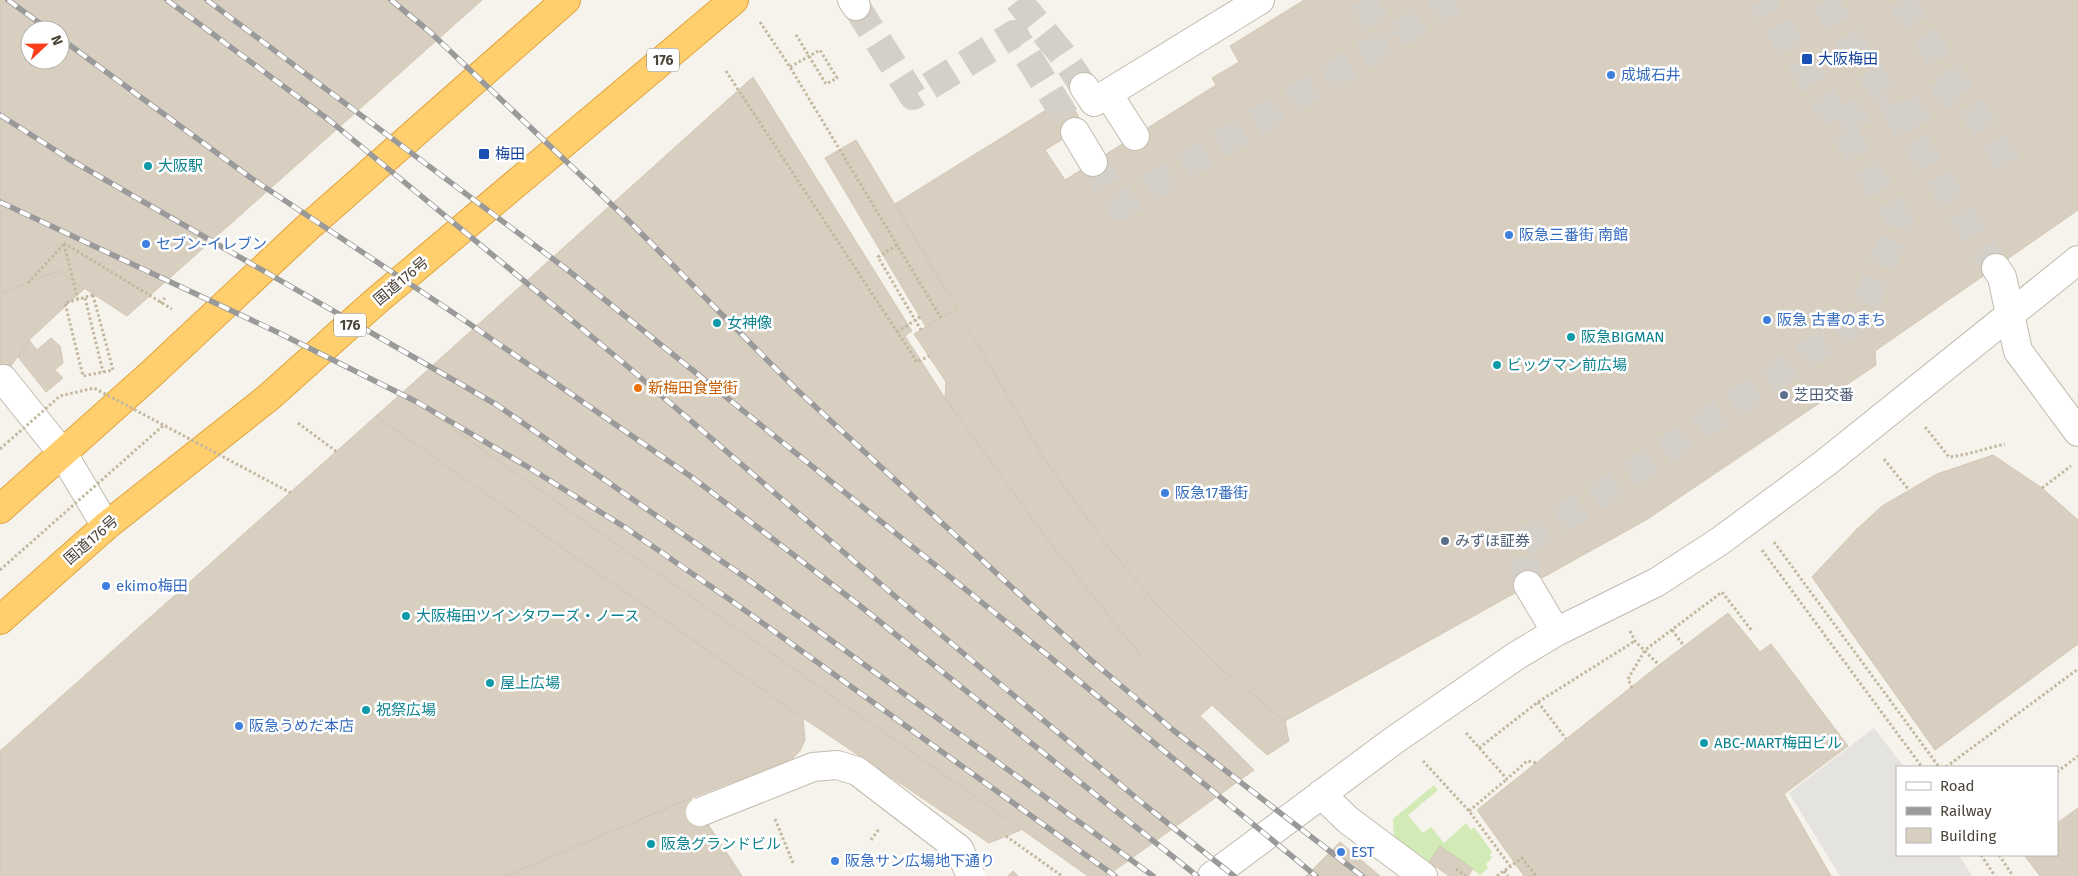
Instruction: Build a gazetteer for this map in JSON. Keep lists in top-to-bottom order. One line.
{"streets":{"highway":["176","国道176号"]},"places":{"transit":["大阪梅田","梅田"],"other":["成城石井","大阪駅","阪急三番街 南館","セブン-イレブン","阪急 古書のまち","女神像","阪急BIGMAN","ビッグマン前広場","新梅田食堂街","芝田交番","阪急17番街","みずほ証券","ekimo梅田","大阪梅田ツインタワーズ・ノース","屋上広場","祝祭広場","阪急うめだ本店","ABC-MART梅田ビル","阪急グランドビル","EST","阪急サン広場地下通り"]},"legend":["Road","Railway","Building"],"north":"right"}
